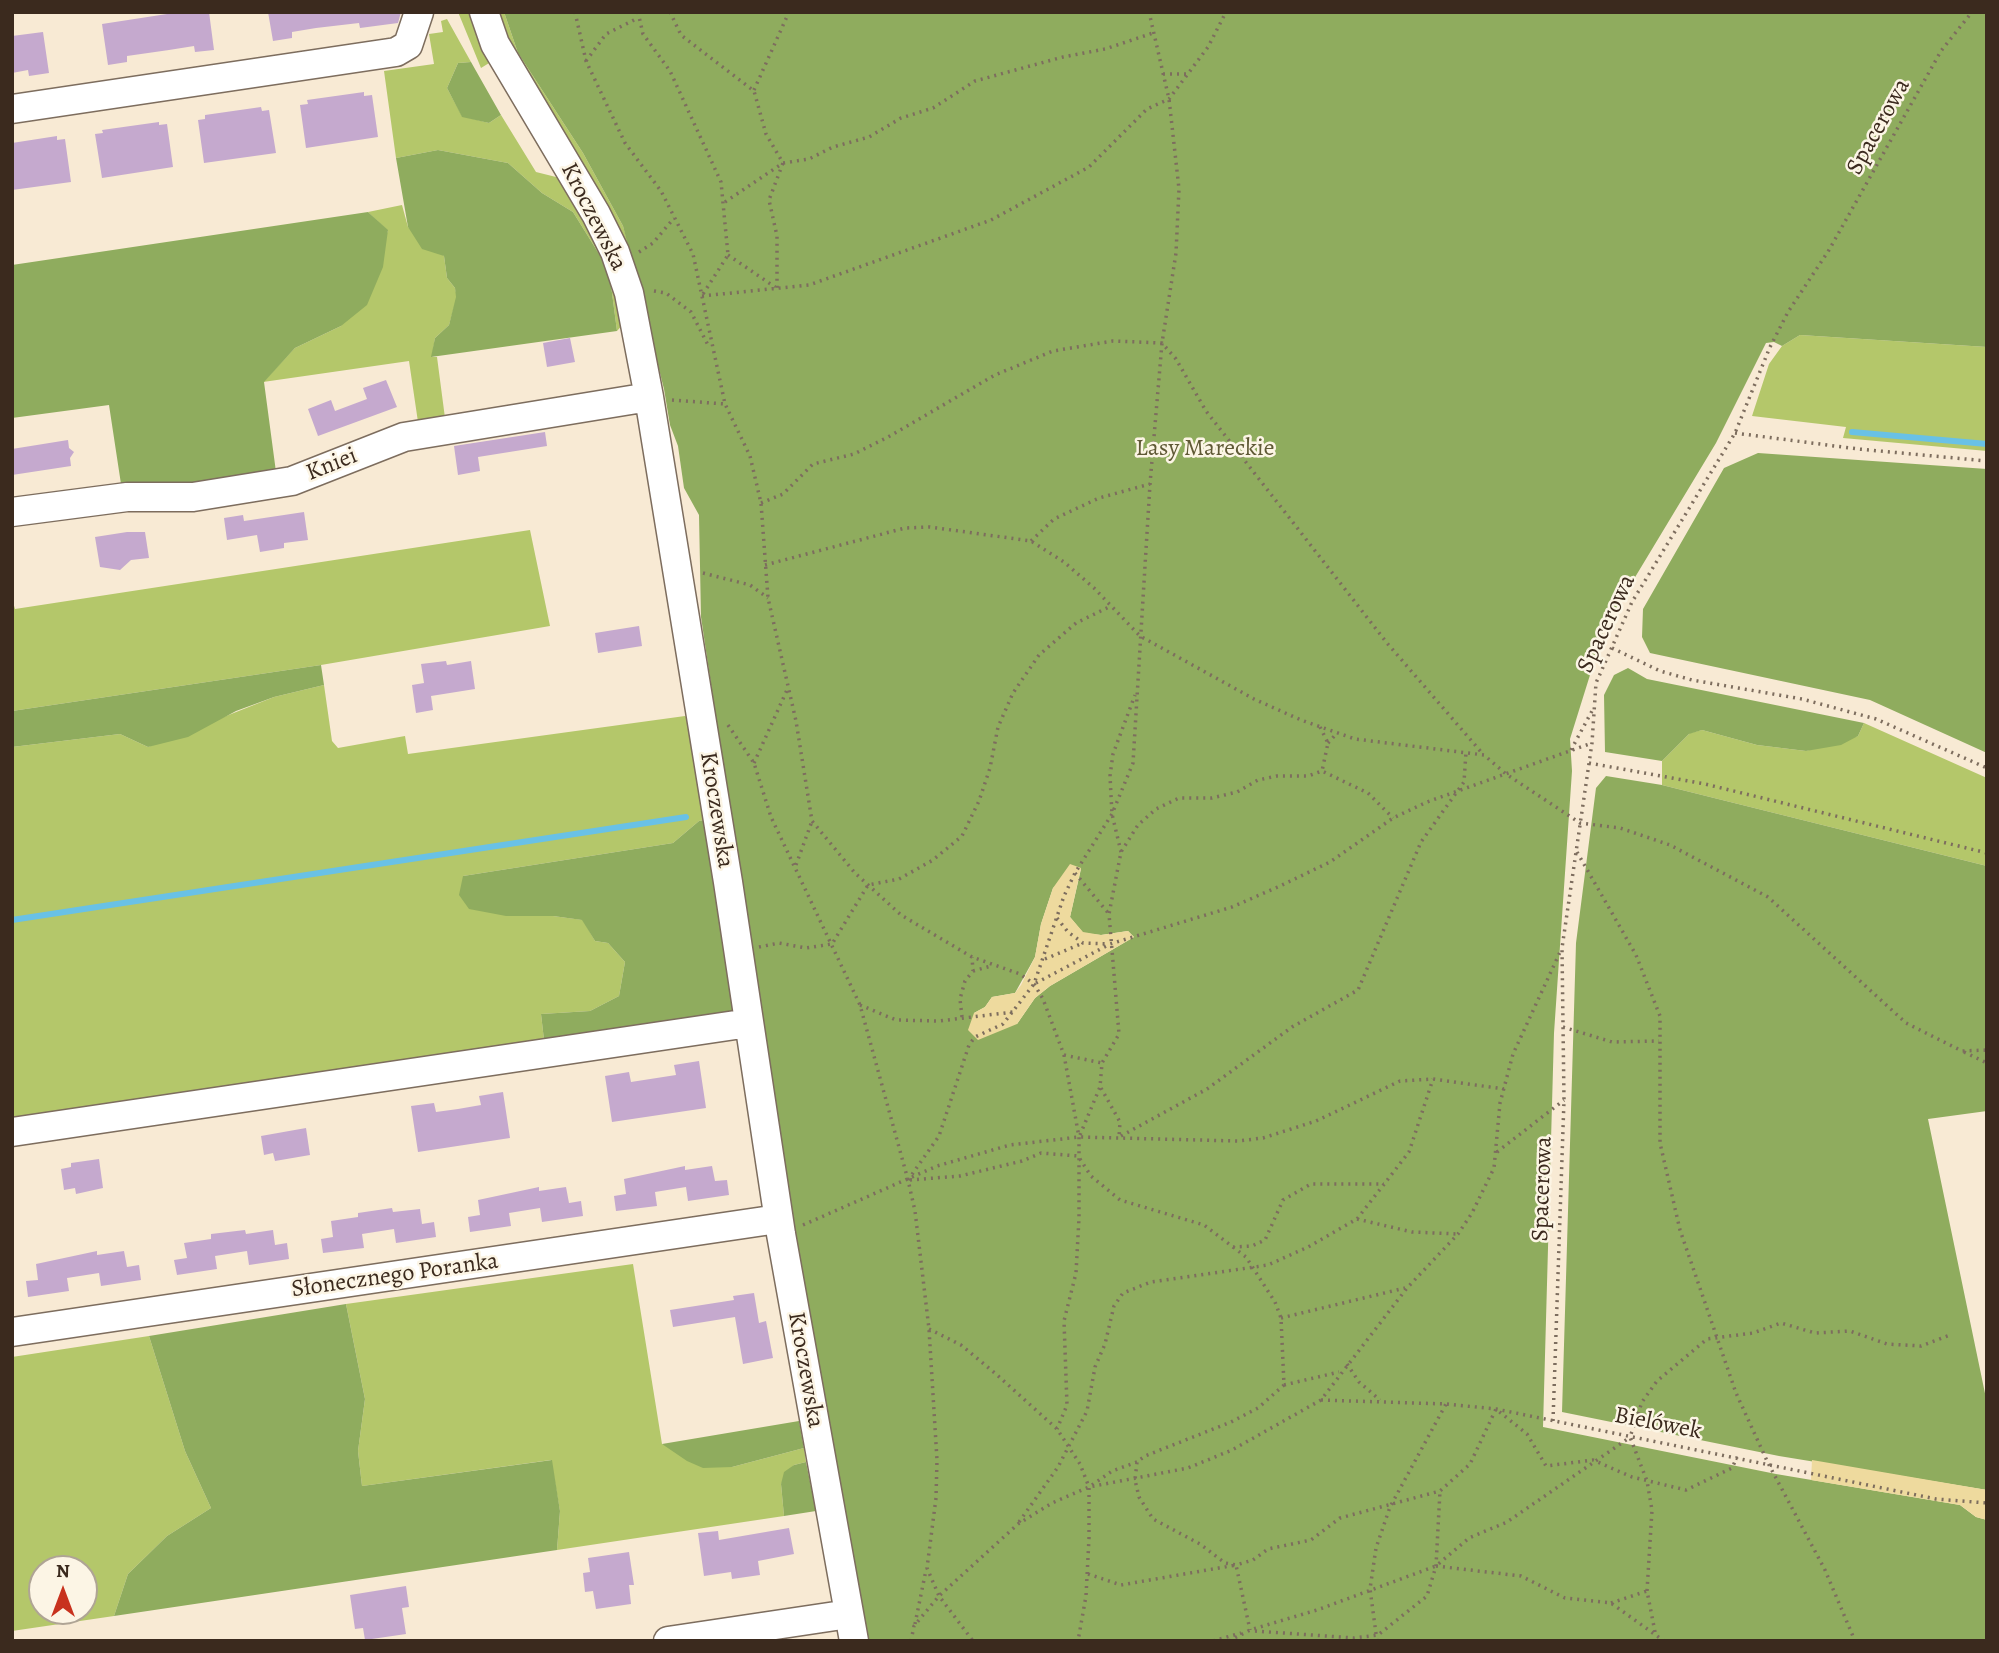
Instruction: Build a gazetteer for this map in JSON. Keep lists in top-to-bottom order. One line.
{"streets":{"street":["Kroczewska","Kniei","Słonecznego Poranka"],"path":["Spacerowa","Bielówek"]},"crossings":[["Spacerowa","Bielówek"],["Kroczewska","Kniei"],["Kroczewska","Słonecznego Poranka"]],"parks":["Lasy Mareckie"],"north":"top"}
